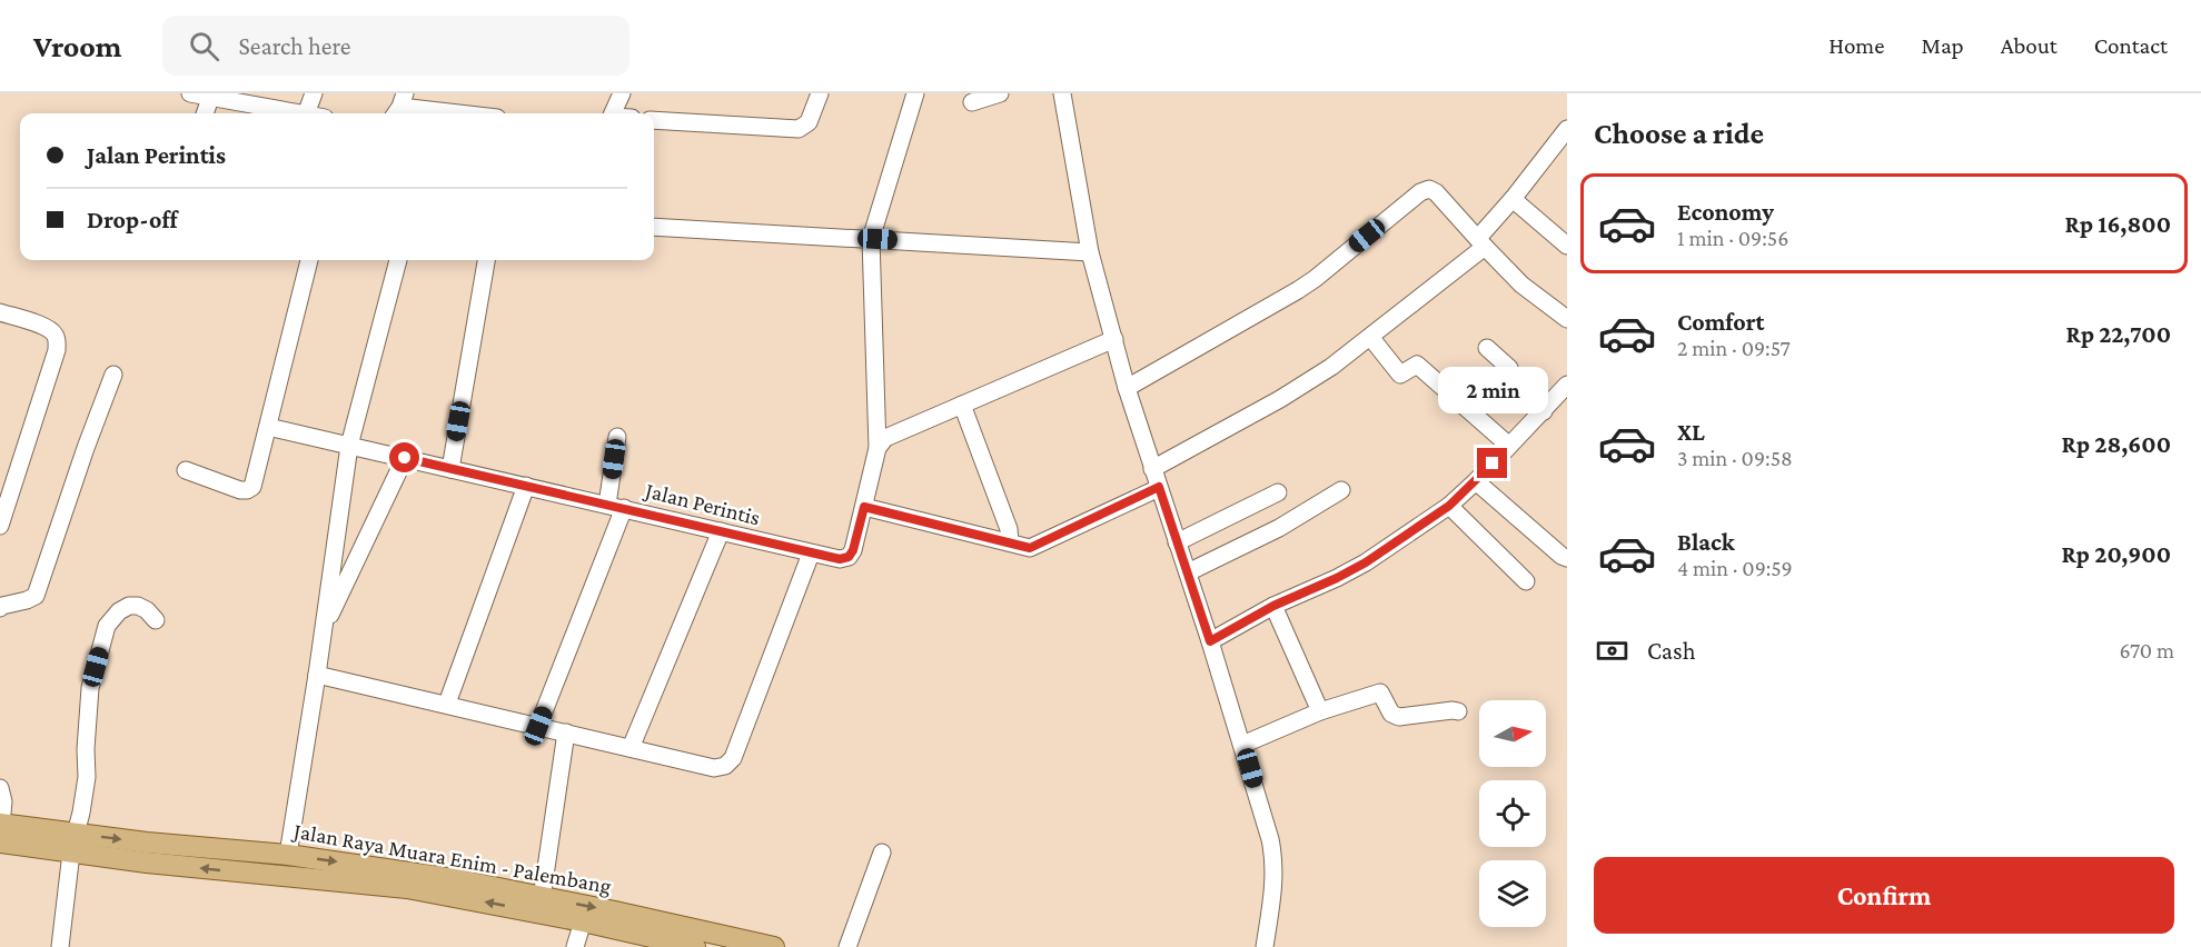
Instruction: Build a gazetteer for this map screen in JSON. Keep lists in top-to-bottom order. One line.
{"streets":{"main road":["Jalan Raya Muara Enim - Palembang"],"street":["Jalan Perintis"]},"north":"right","page":{"header":"Vroom","search":"Search here","nav":["Home","Map","About","Contact"],"heading":"Choose a ride","banner":["Jalan Perintis","Drop-off"],"list":[{"name":"Economy","note":"1 min · 09:56","value":"Rp 16,800"},{"name":"Comfort","note":"2 min · 09:57","value":"Rp 22,700"},{"name":"XL","note":"3 min · 09:58","value":"Rp 28,600"},{"name":"Black","note":"4 min · 09:59","value":"Rp 20,900"}],"bubble":"2 min","pay":["Cash","670 m"],"buttons":"Confirm"}}
